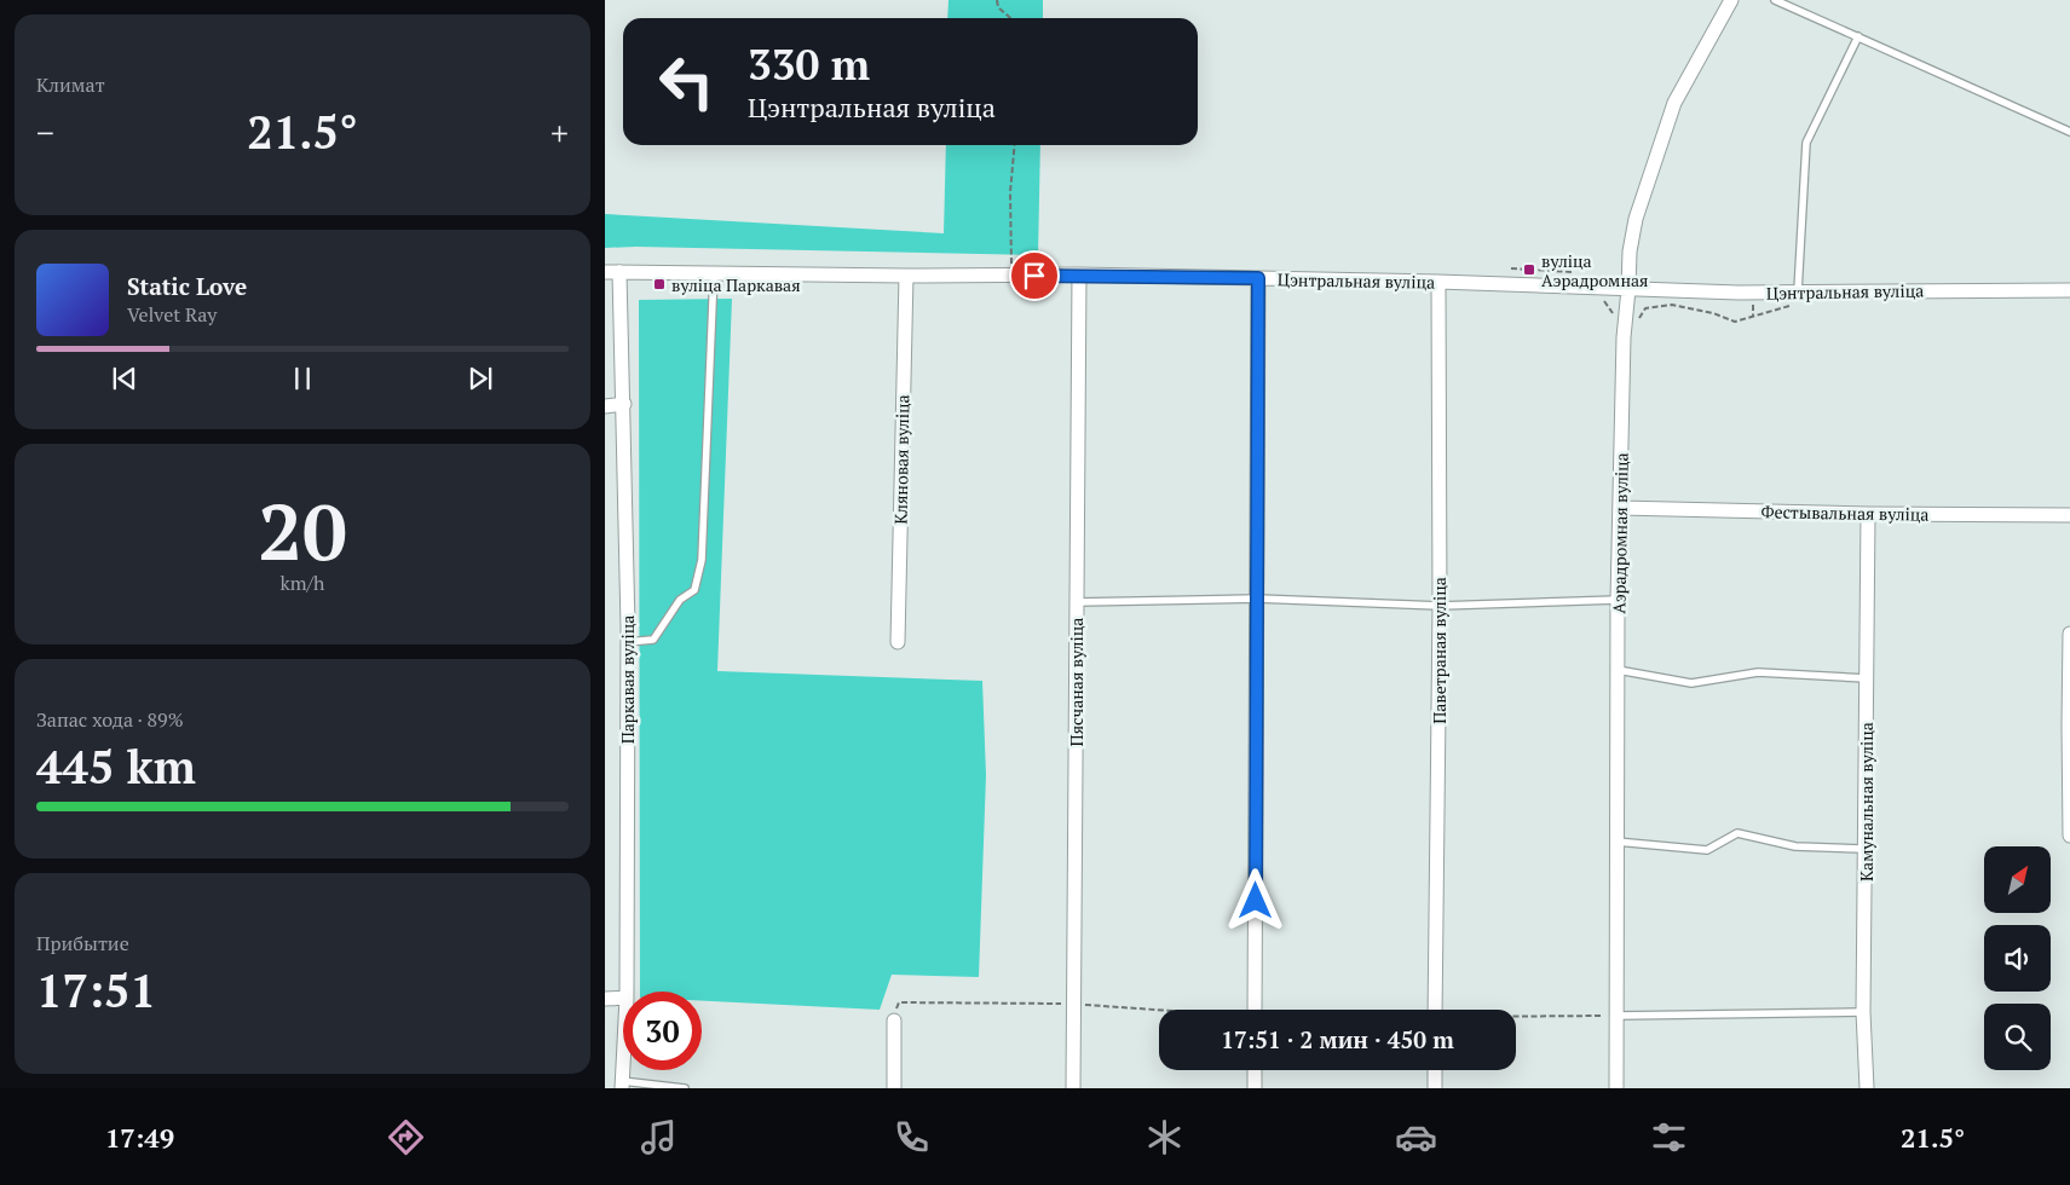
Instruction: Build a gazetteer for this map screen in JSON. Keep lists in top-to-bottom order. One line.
{"streets":{"street":["Цэнтральная вуліца","Кляновая вуліца","Фестывальная вуліца","Аэрадромная вуліца","Паветраная вуліца","Паркавая вуліца","Пясчаная вуліца","Камунальная вуліца"]},"crossings":[["Цэнтральная вуліца","Кляновая вуліца"],["Цэнтральная вуліца","Аэрадромная вуліца"],["Цэнтральная вуліца","Паветраная вуліца"],["Цэнтральная вуліца","Паркавая вуліца"],["Цэнтральная вуліца","Пясчаная вуліца"],["Фестывальная вуліца","Аэрадромная вуліца"],["Фестывальная вуліца","Камунальная вуліца"]],"places":{"transit":["вуліца Аэрадромная","вуліца Паркавая"]},"north":"top right","page":{"tile":["Климат",["20","km/h"],["Запас хода · 89%","445 km"],["Прибытие","17:51"]],"turn":["330 m","Цэнтральная вуліца"],"heat":["−","21.5°","+"],"song":["Static Love","Velvet Ray"],"limit":"30","trip":"17:51 · 2 мин · 450 m","tabs":["17:49","21.5°"]}}
